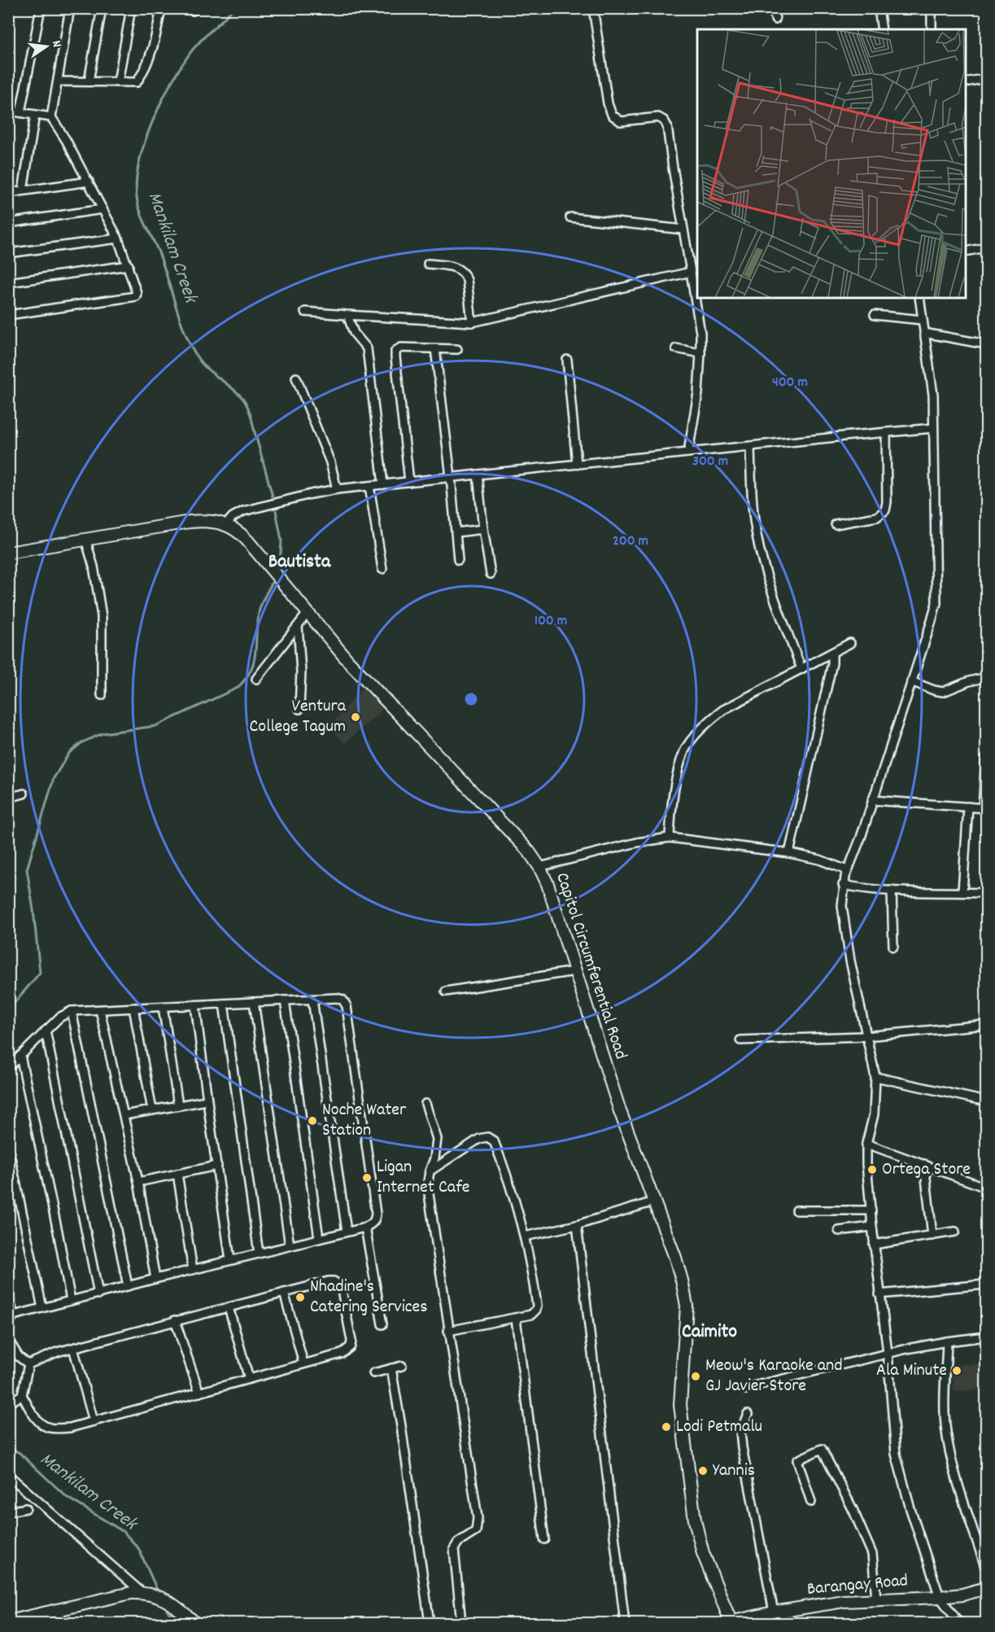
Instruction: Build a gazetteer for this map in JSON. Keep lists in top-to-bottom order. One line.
{"streets":{"main road":["Capitol Circumferential Road","Barangay Road"]},"crossings":[["Capitol Circumferential Road","Barangay Road"]],"districts":["Bautista","Caimito"],"water":["Mankilam Creek"],"places":["Ventura College Tagum","Noche Water Station","Ortega Store","Ligan Internet Cafe","Nhadine's Catering Services","Ala Minute","Meow's Karaoke and GJ Javier Store","Lodi Petmalu","Yannis"],"north":"right","rings":["400 m","300 m","200 m","100 m"]}
